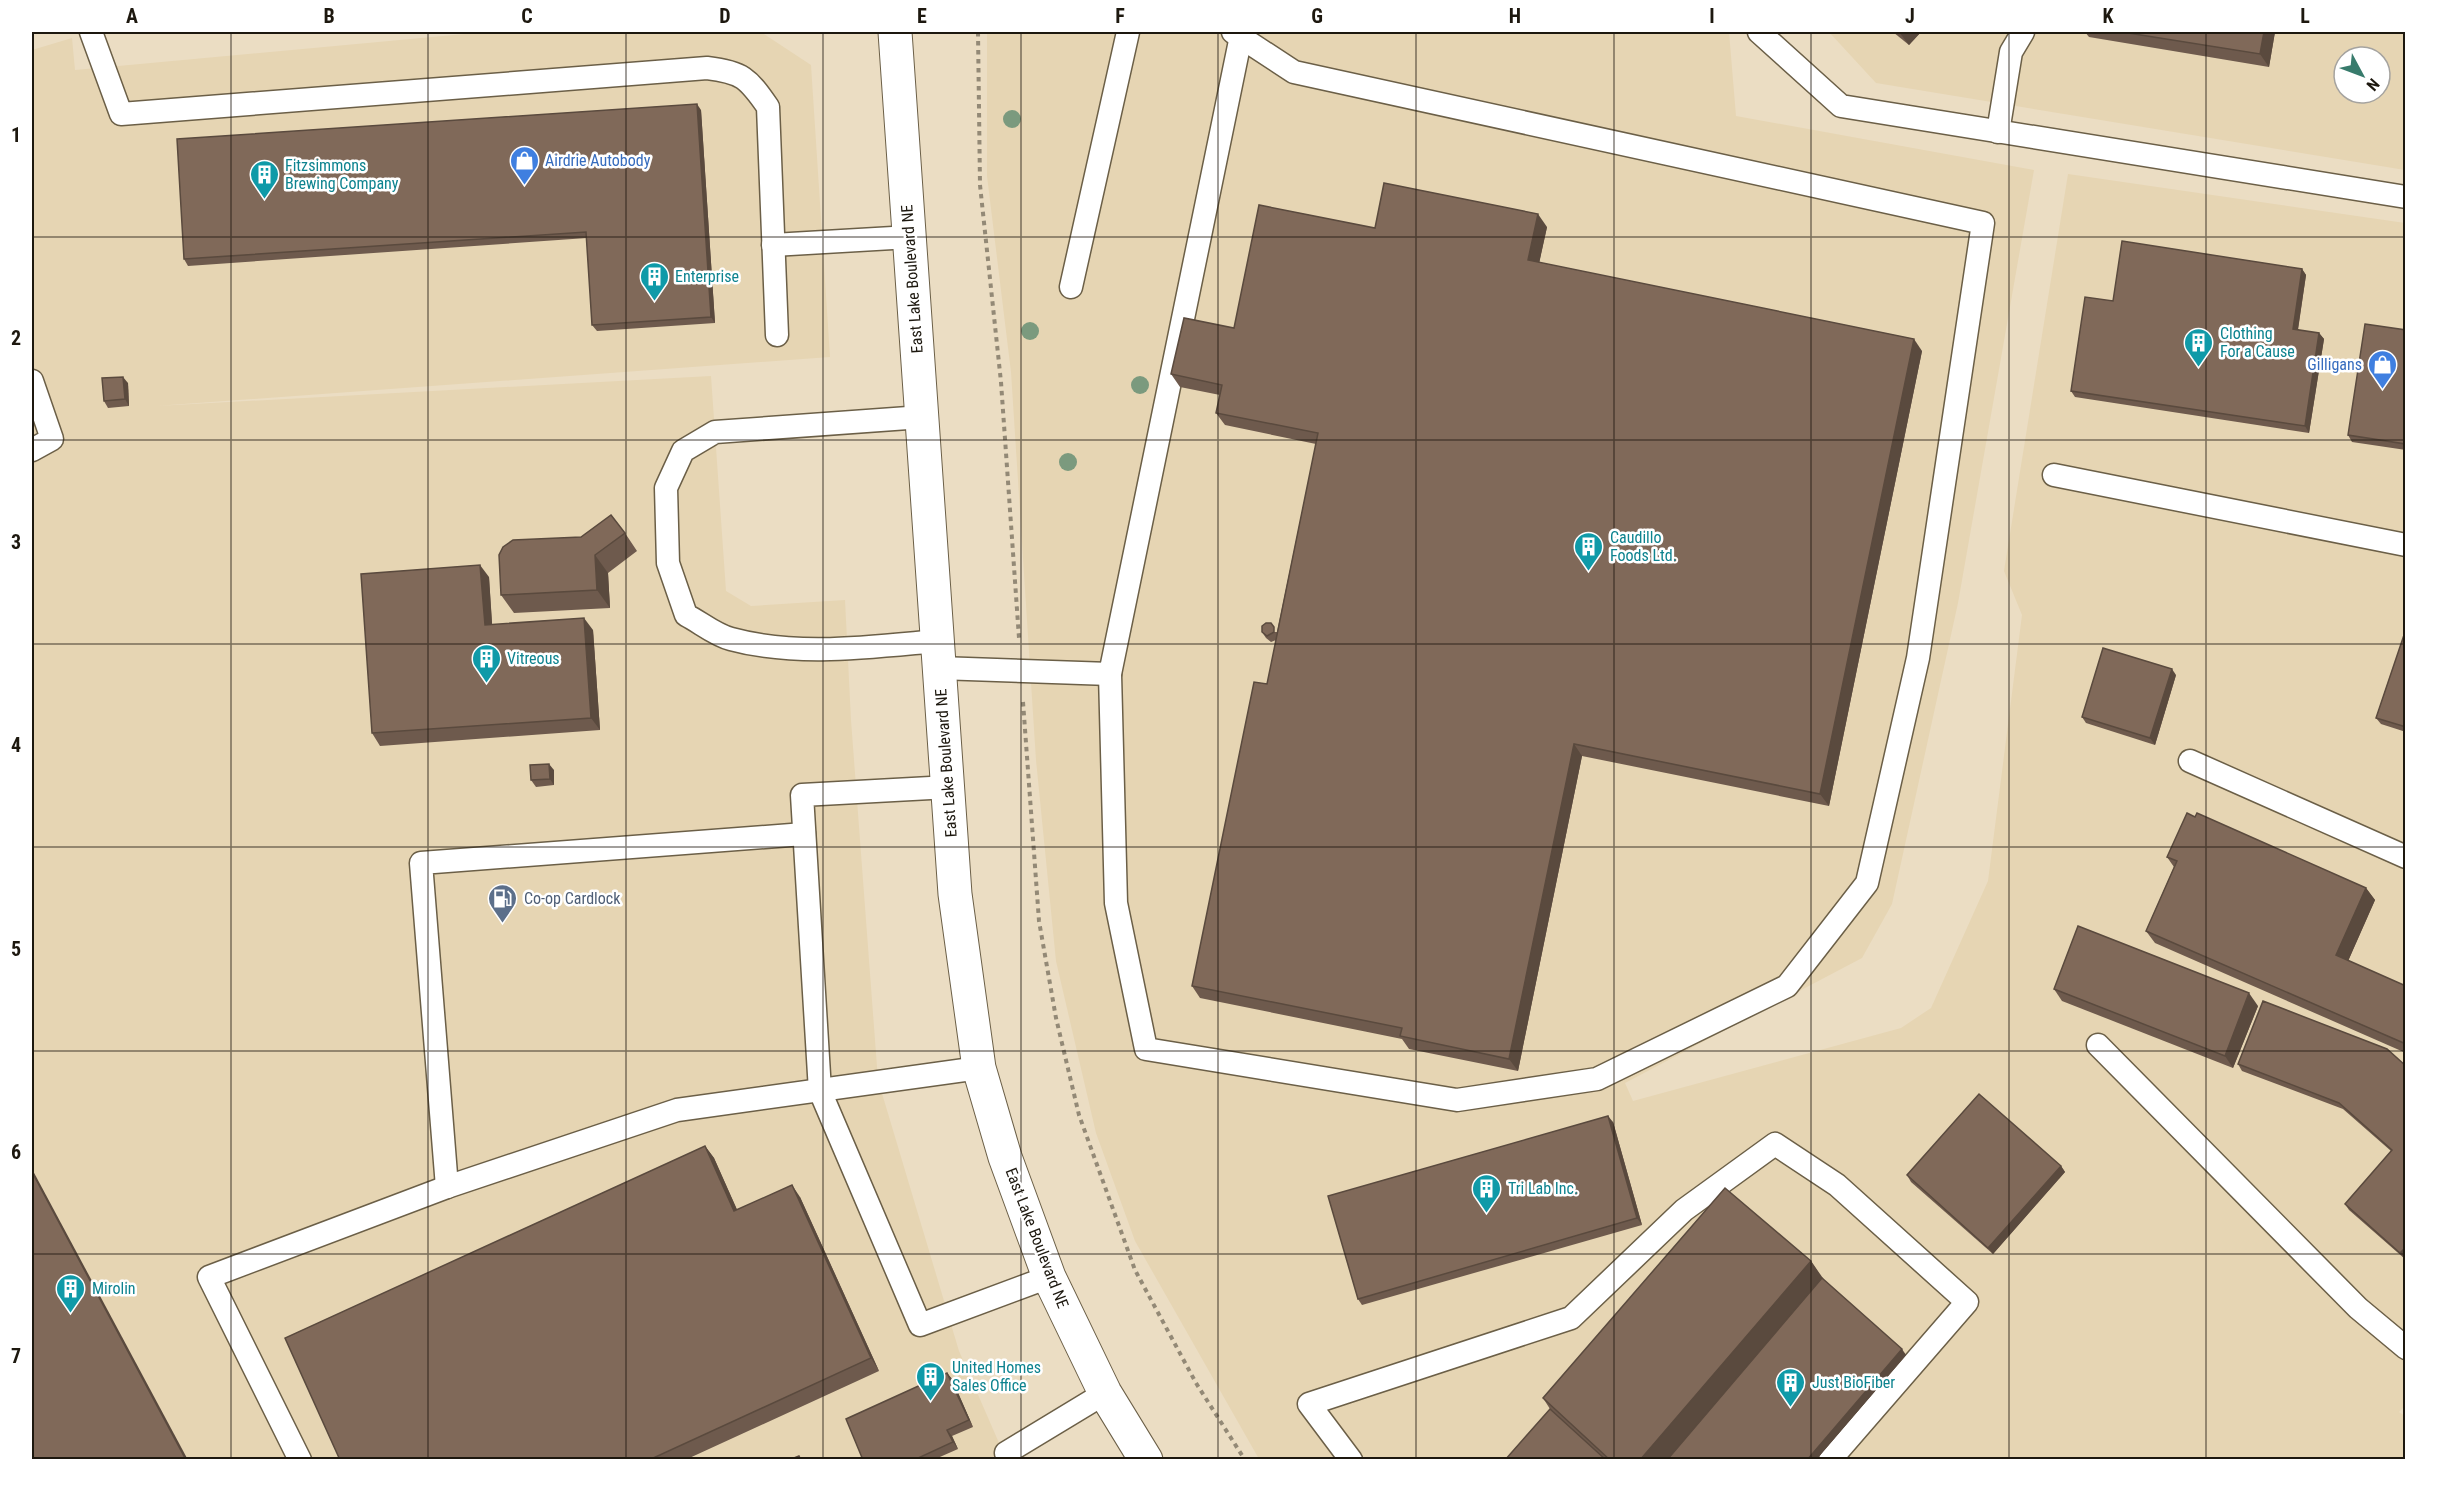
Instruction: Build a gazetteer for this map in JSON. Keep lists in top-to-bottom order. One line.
{"streets":{"main road":["East Lake Boulevard NE"]},"places":{"shop":["Airdrie Autobody","Gilligans"],"building":["Fitzsimmons Brewing Company","Enterprise","Clothing For a Cause","Caudillo Foods Ltd.","Vitreous","Tri Lab Inc.","Mirolin","United Homes Sales Office","Just BioFiber"],"fuel station":["Co-op Cardlock"]},"north":"bottom right","grid":{"columns":["A","B","C","D","E","F","G","H","I","J","K","L"],"rows":["1","2","3","4","5","6","7"]}}
